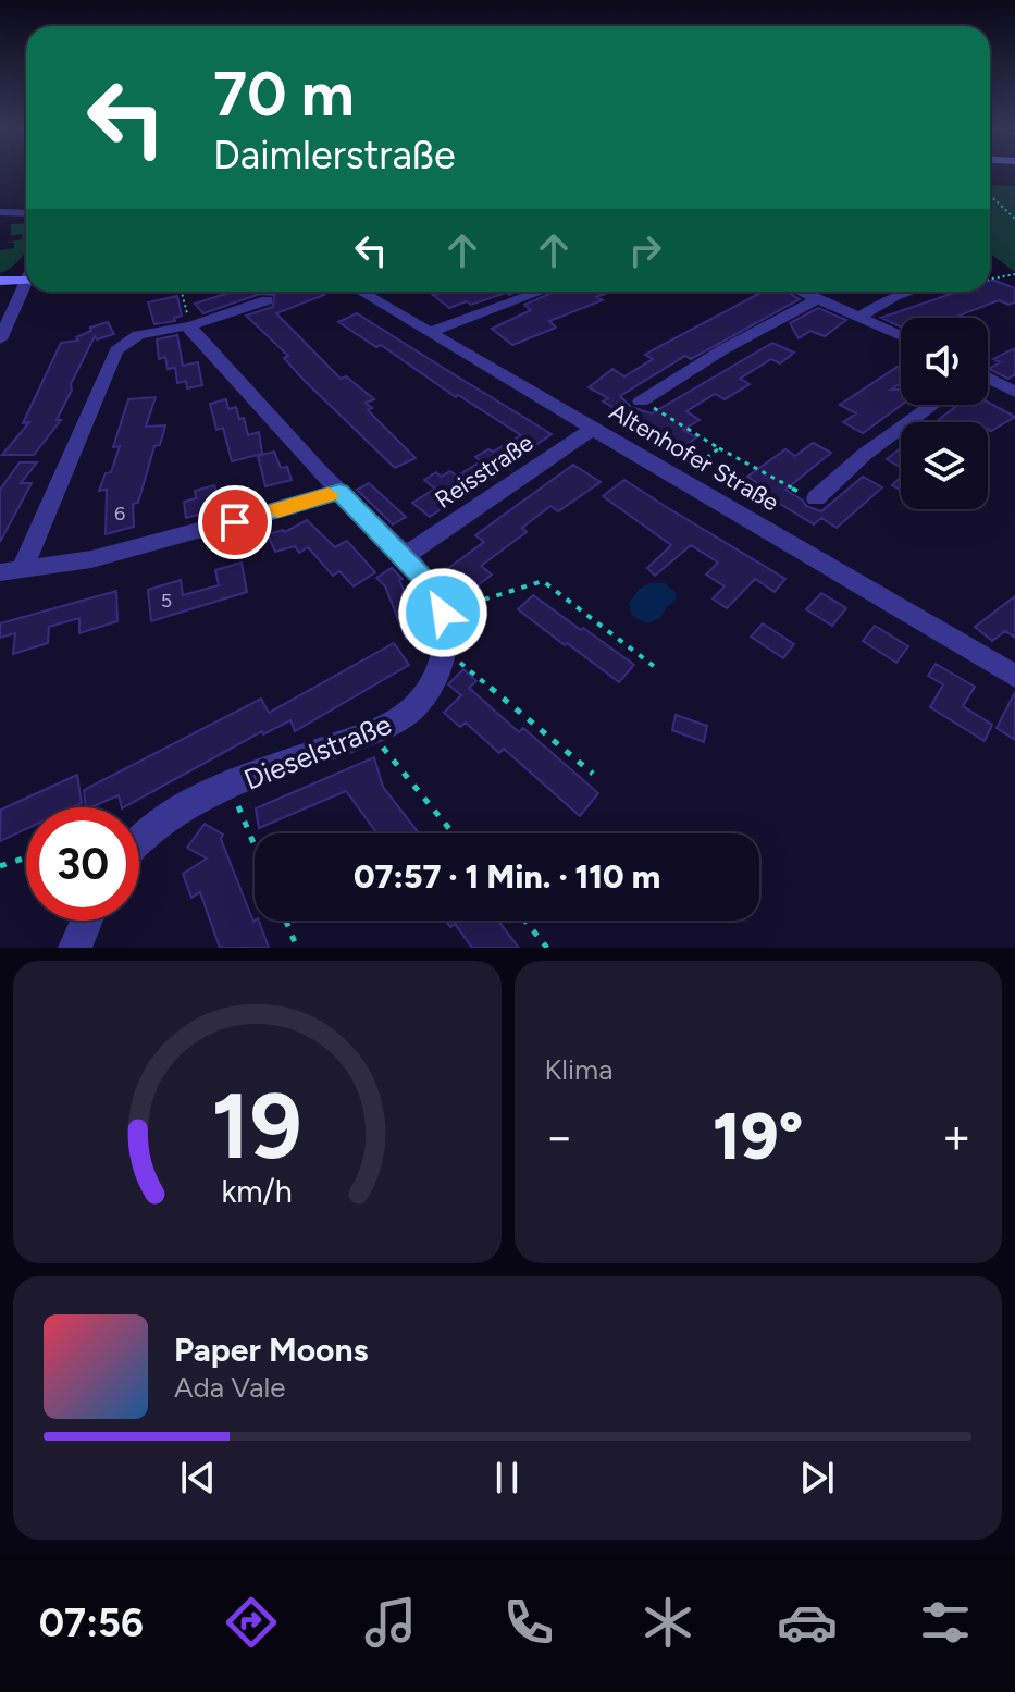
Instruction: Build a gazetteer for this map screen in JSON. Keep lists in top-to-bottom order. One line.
{"streets":{"street":["Altenhofer Straße","Reisstraße","Dieselstraße"]},"crossings":[["Altenhofer Straße","Reisstraße"]],"house_numbers":["6","5"],"page":{"turn":["70 m","Daimlerstraße"],"limit":"30","trip":"07:57 · 1 Min. · 110 m","tile":"Klima","heat":["−","19°","+"],"song":["Paper Moons","Ada Vale"],"tabs":"07:56","gauge":["19","km/h"]}}
